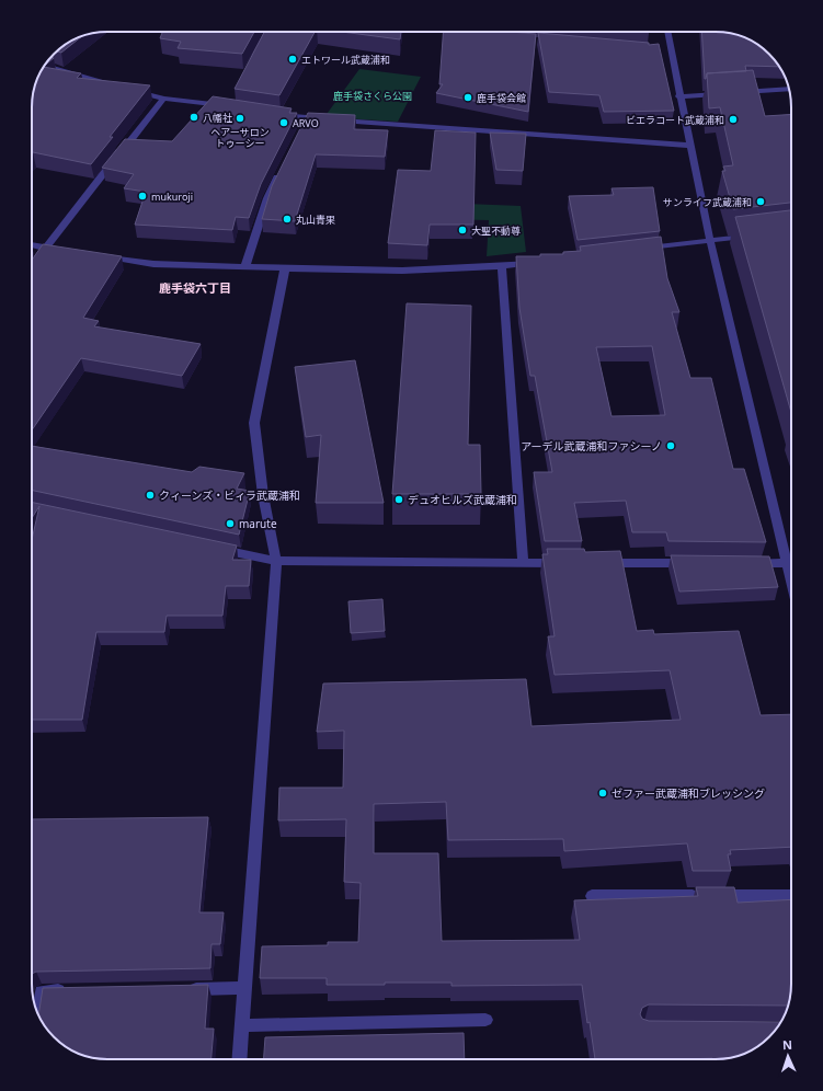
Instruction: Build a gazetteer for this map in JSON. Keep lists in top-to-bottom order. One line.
{"districts":["鹿手袋六丁目"],"parks":["鹿手袋さくら公園"],"places":["エトワール武蔵浦和","鹿手袋会館","八幡社","ヘアーサロン トゥーシー","ビエラコート武蔵浦和","ARVO","mukuroji","サンライフ武蔵浦和","丸山青果","大聖不動尊","アーデル武蔵浦和ファシーノ","クィーンズ・ビィラ武蔵浦和","デュオヒルズ武蔵浦和","marute","ゼファー武蔵浦和ブレッシング"],"north":"top"}
